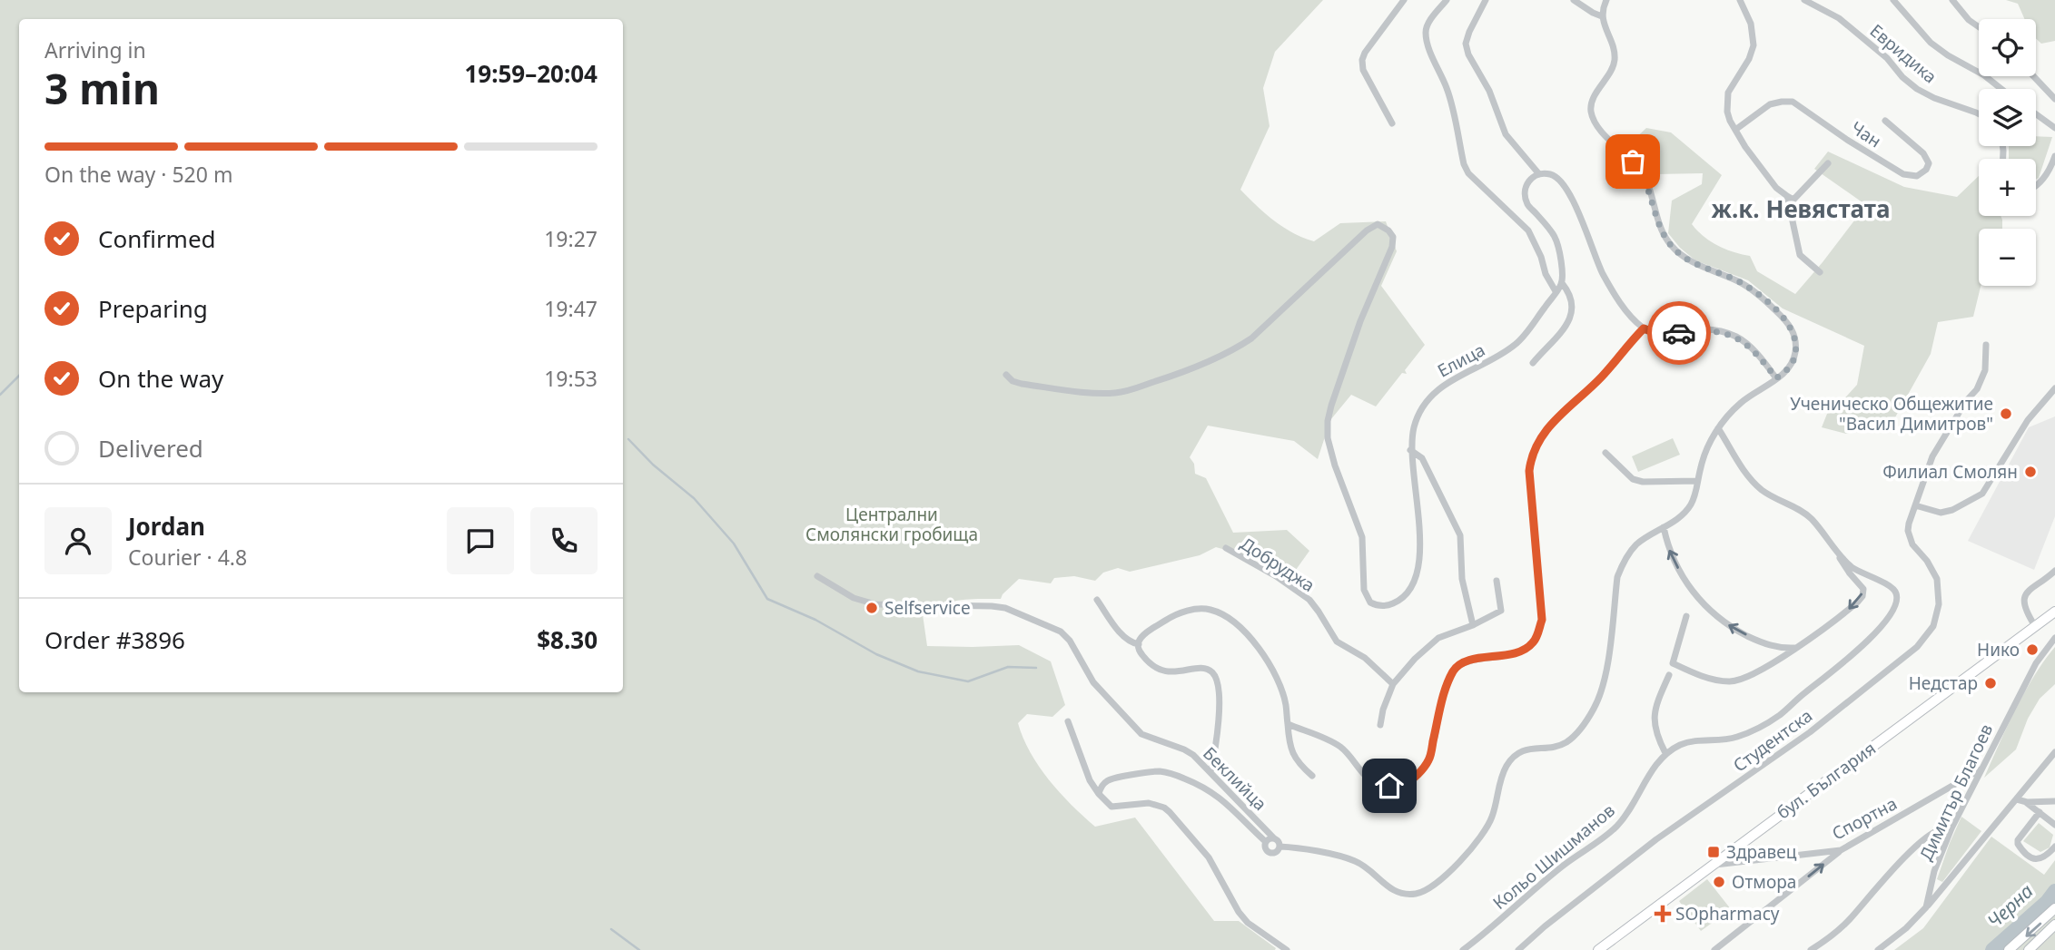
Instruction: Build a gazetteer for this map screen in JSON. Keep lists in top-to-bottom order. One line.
{"streets":{"street":["Евридика","Чан","Елица","Добруджа","Студентска","Беклийца","бул. България","Димитър Благоев","Спортна","Кольо Шишманов"]},"crossings":[["бул. България","Спортна"],["Димитър Благоев","Спортна"]],"districts":["ж.к. Невястата"],"water":["Черна"],"parks":["Централни Смолянски гробища"],"places":{"other":["Ученическо Общежитие \"Васил Димитров\"","Филиал Смолян","Selfservice","Нико","Недстар","Отмора"],"transit":["Здравец"],"health":["SOpharmacy"]},"page":{"map_buttons":["+","−"],"heading":["3 min","Arriving in","19:59–20:04"],"panel":["Jordan","Courier · 4.8","Order #3896","$8.30"],"bar":"On the way · 520 m","list":[["Confirmed","19:27"],["Preparing","19:47"],["On the way","19:53"],"Delivered"]}}
